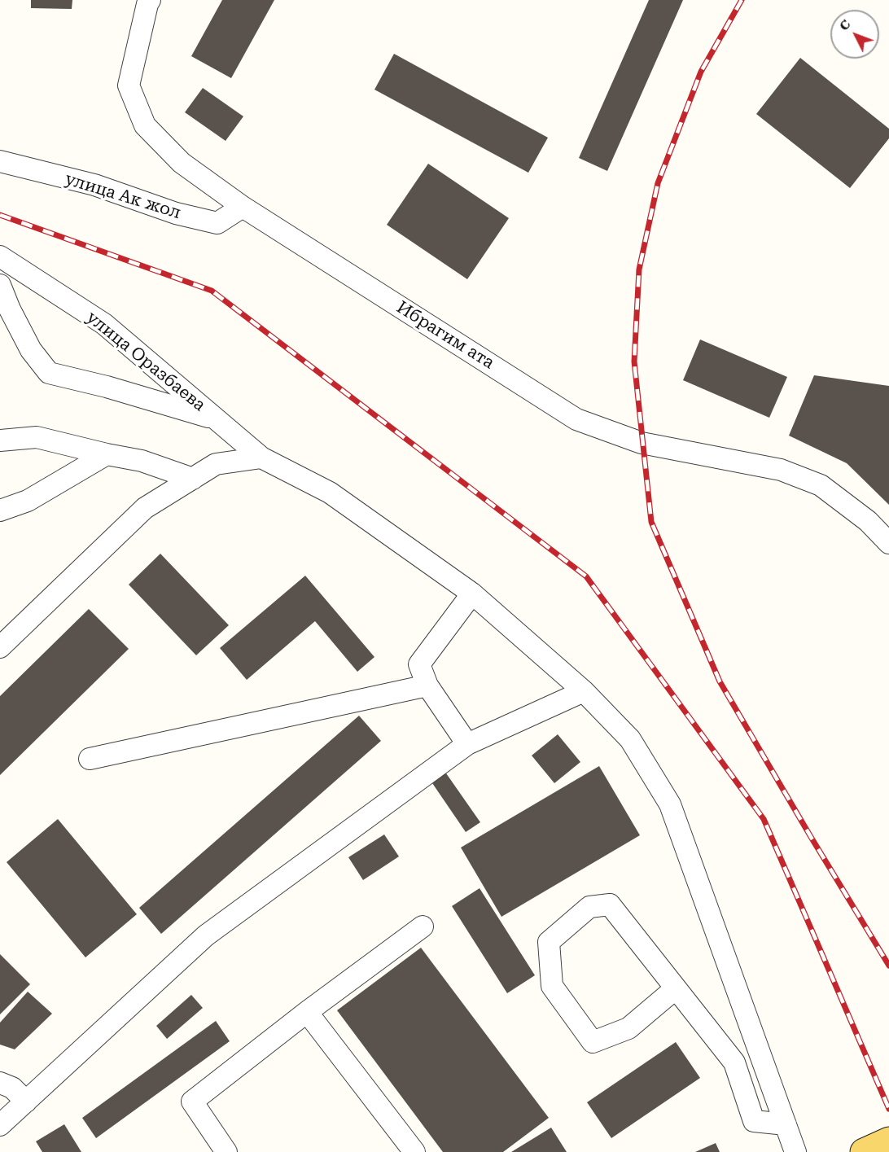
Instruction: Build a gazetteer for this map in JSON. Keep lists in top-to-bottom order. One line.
{"streets":{"street":["улица Ак жол","Ибрагим ата","улица Оразбаева"]},"crossings":[["улица Ак жол","Ибрагим ата"]],"north":"top left"}
